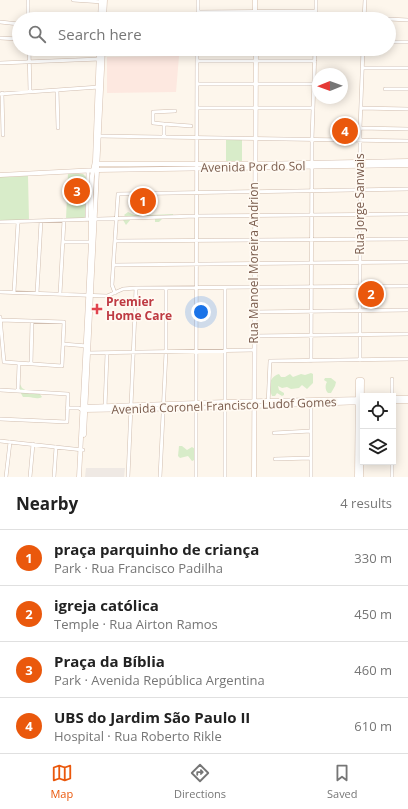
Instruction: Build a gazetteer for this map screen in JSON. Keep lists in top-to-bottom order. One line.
{"streets":{"street":["Avenida Por do Sol","Rua Jorge Sanwais","Rua Manoel Moreira Andrion","Avenida Coronel Francisco Ludof Gomes"]},"crossings":[["Avenida Por do Sol","Rua Jorge Sanwais"],["Avenida Por do Sol","Rua Manoel Moreira Andrion"],["Rua Manoel Moreira Andrion","Avenida Coronel Francisco Ludof Gomes"]],"places":{"health":["Premier Home Care"]},"north":"left","page":{"search":"Search here","pins":["4","3","1","2"],"heading":["Nearby","4 results"],"list":[{"mark":"1","name":"praça parquinho de criança","note":"Park · Rua Francisco Padilha","value":"330 m"},{"mark":"2","name":"igreja católica","note":"Temple · Rua Airton Ramos","value":"450 m"},{"mark":"3","name":"Praça da Bíblia","note":"Park · Avenida República Argentina","value":"460 m"},{"mark":"4","name":"UBS do Jardim São Paulo II","note":"Hospital · Rua Roberto Rikle","value":"610 m"}],"nav":["Map","Directions","Saved"]}}
